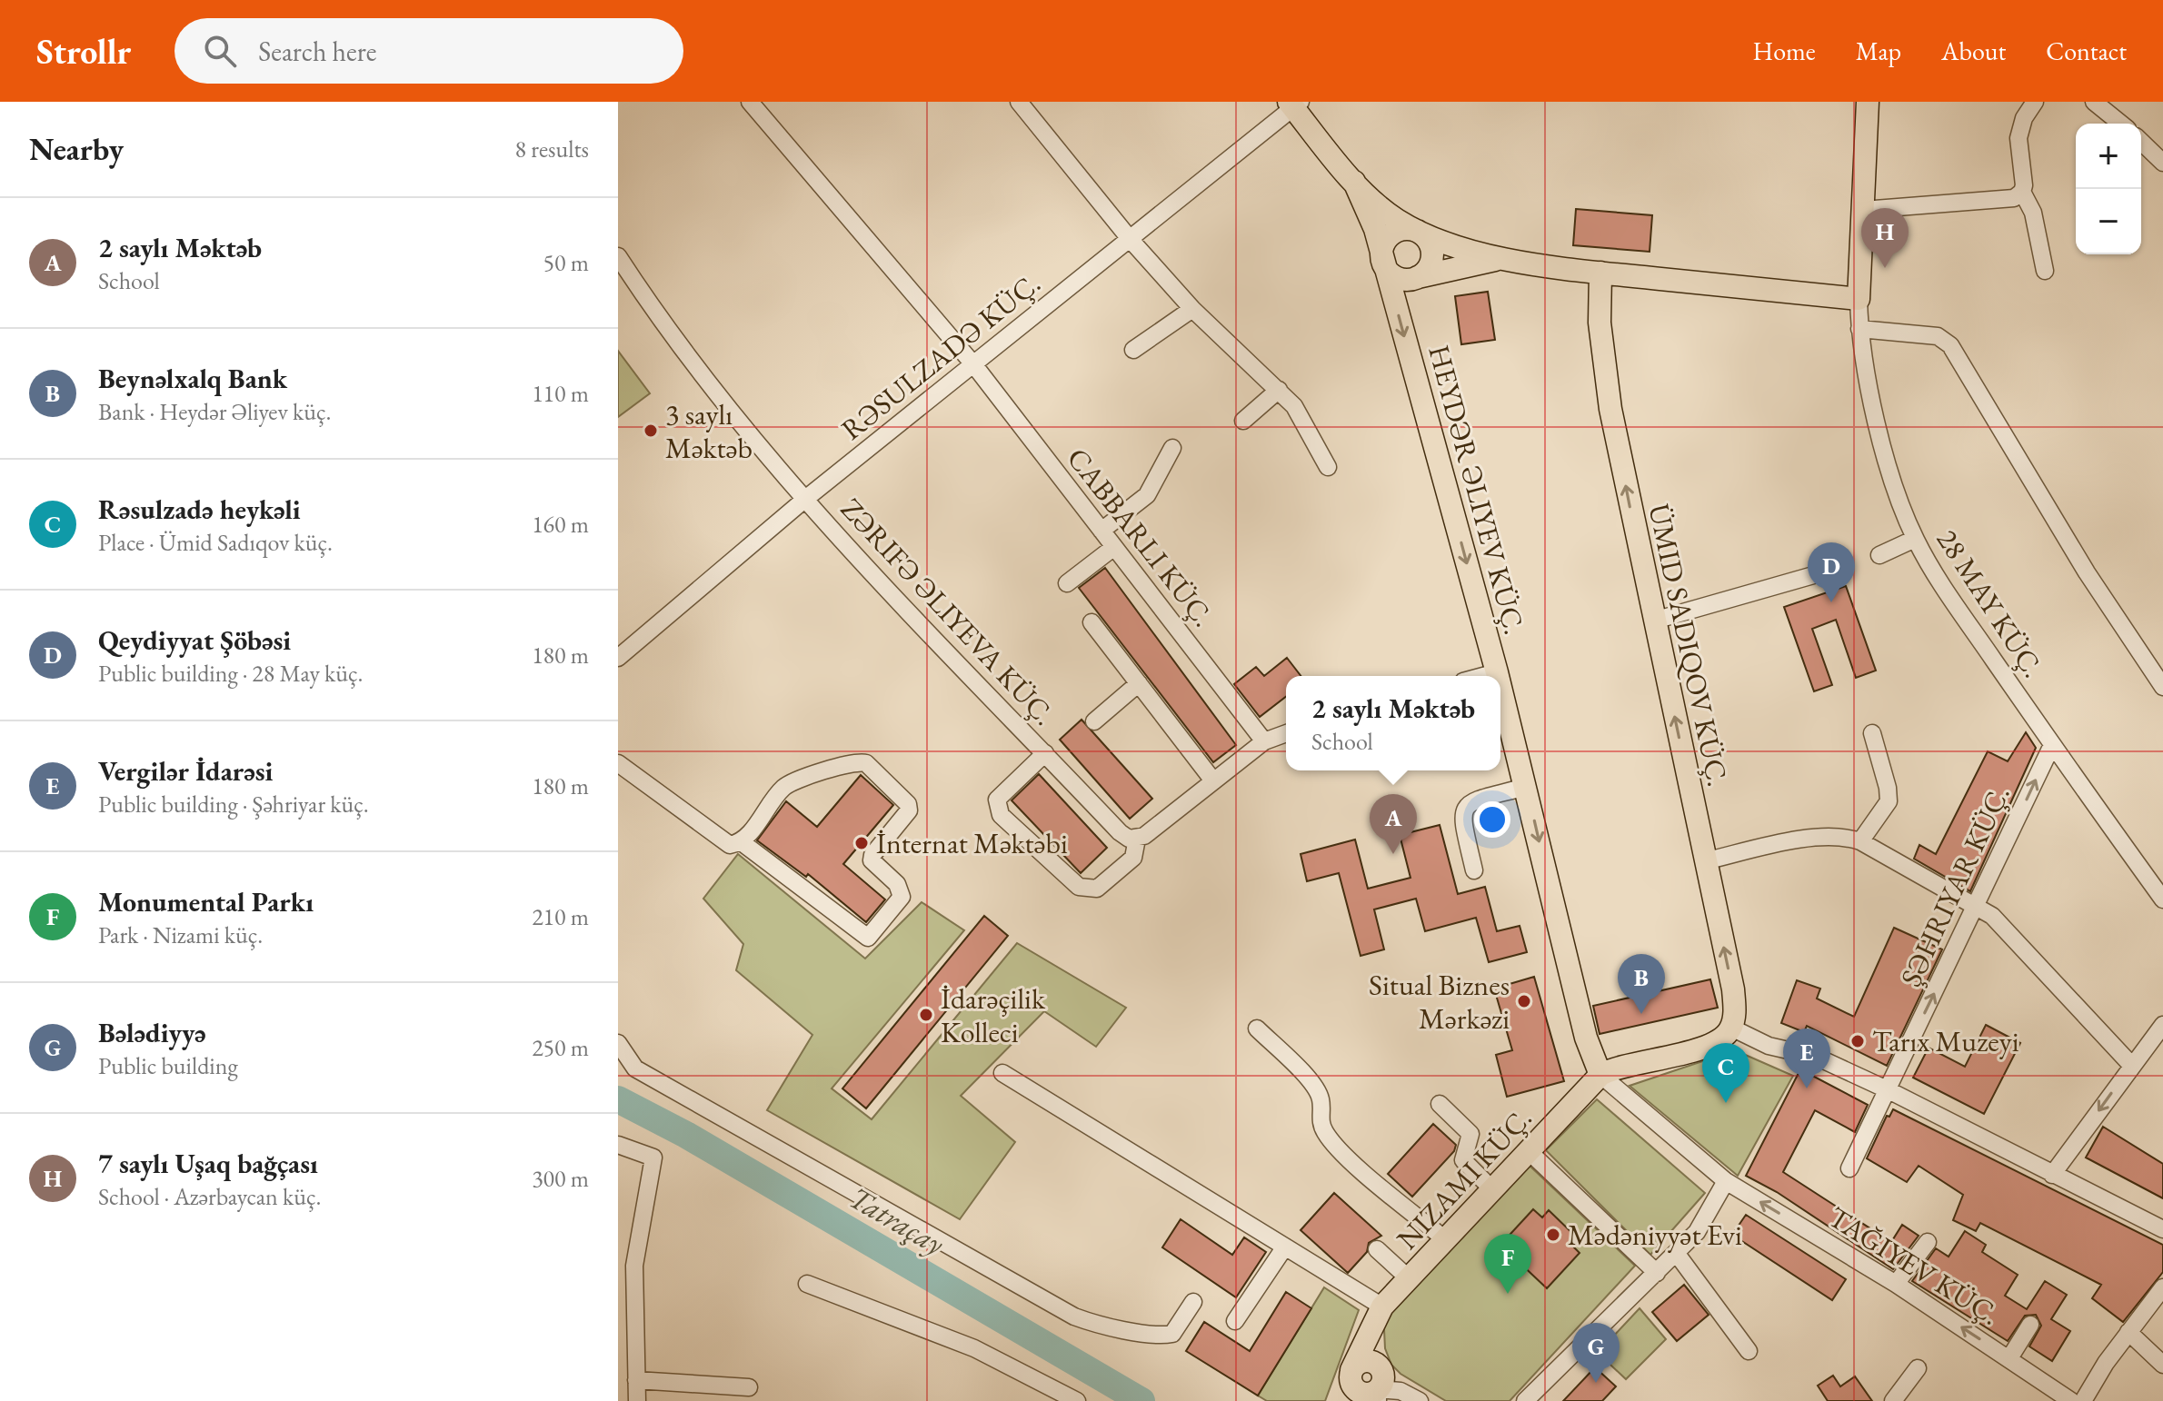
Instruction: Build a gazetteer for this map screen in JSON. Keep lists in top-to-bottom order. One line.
{"streets":{"main road":["HEYDƏR ƏLIYEV KÜÇ.","NIZAMI KÜÇ."],"street":["RƏSULZADƏ KÜÇ.","28 MAY KÜÇ.","ZƏRIFƏ ƏLIYEVA KÜÇ.","ŞƏHRIYAR KÜÇ."]},"crossings":[["RƏSULZADƏ KÜÇ.","ZƏRIFƏ ƏLIYEVA KÜÇ."],["HEYDƏR ƏLIYEV KÜÇ.","NIZAMI KÜÇ."],["28 MAY KÜÇ.","ŞƏHRIYAR KÜÇ."]],"one_way":["ŞƏHRIYAR KÜÇ."],"water":["Tatraçay"],"places":["3 saylı Məktəb","İnternat Məktəbi","Situal Biznes Mərkəzi","İdarəçilik Kolleci","Tarıx Muzeyi","Mədəniyyət Evi"],"page":{"header":"Strollr","search":"Search here","nav":["Home","Map","About","Contact"],"heading":["Nearby","8 results"],"map_buttons":["+","−"],"list":[{"mark":"A","name":"2 saylı Məktəb","note":"School","value":"50 m"},{"mark":"B","name":"Beynəlxalq Bank","note":"Bank · Heydər Əliyev küç.","value":"110 m"},{"mark":"C","name":"Rəsulzadə heykəli","note":"Place · Ümid Sadıqov küç.","value":"160 m"},{"mark":"D","name":"Qeydiyyat Şöbəsi","note":"Public building · 28 May küç.","value":"180 m"},{"mark":"E","name":"Vergilər İdarəsi","note":"Public building · Şəhriyar küç.","value":"180 m"},{"mark":"F","name":"Monumental Parkı","note":"Park · Nizami küç.","value":"210 m"},{"mark":"G","name":"Bələdiyyə","note":"Public building","value":"250 m"},{"mark":"H","name":"7 saylı Uşaq bağçası","note":"School · Azərbaycan küç.","value":"300 m"}],"pins":["H","D","A","B","E","C","F","G"],"popup":["2 saylı Məktəb","School"]}}
